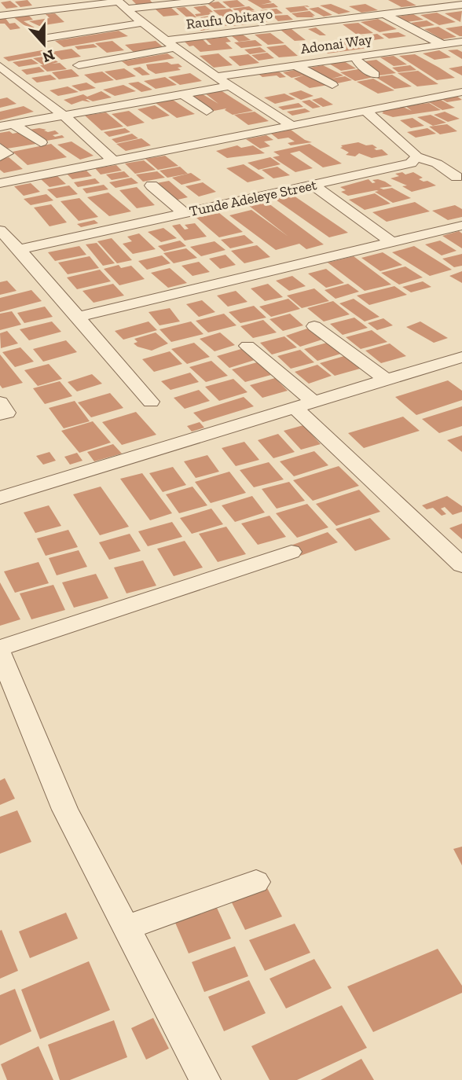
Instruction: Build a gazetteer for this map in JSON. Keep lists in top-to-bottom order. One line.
{"streets":{"street":["Raufu Obitayo","Adonai Way","Tunde Adeleye Street"]},"north":"bottom"}
